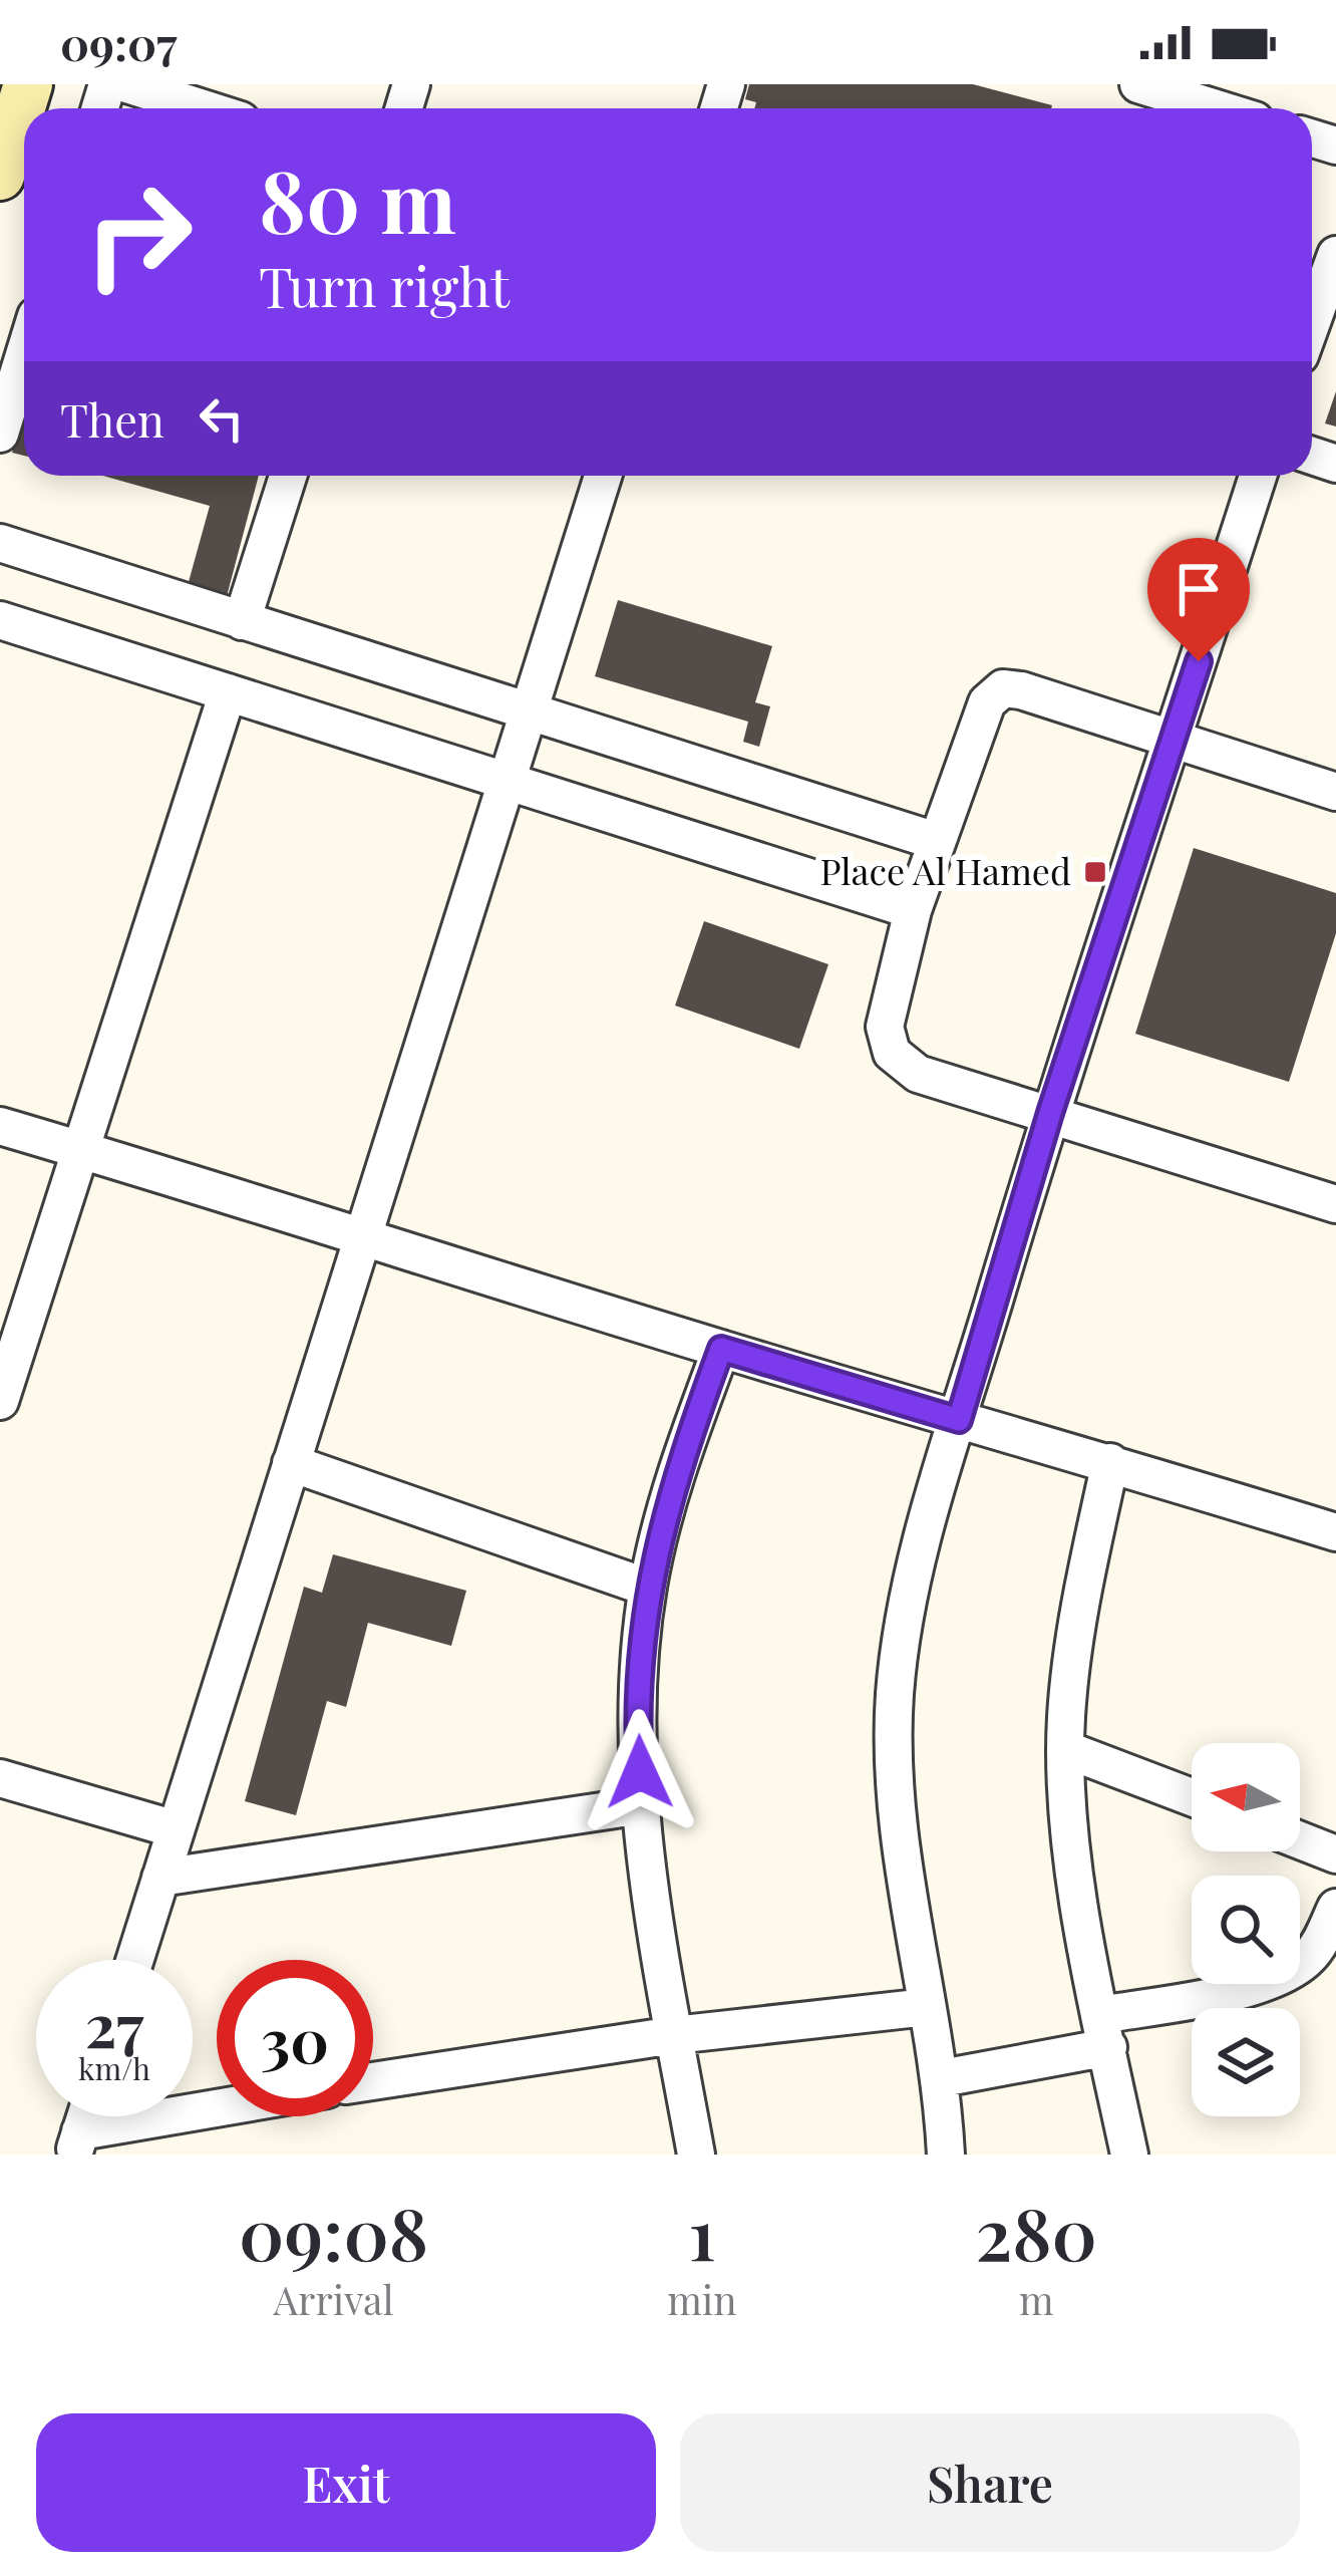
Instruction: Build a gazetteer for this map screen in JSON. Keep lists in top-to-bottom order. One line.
{"places":{"transit":["Place Al Hamed"]},"north":"left","page":{"status":"09:07","turn":["80 m","Turn right"],"then":"Then","speed":"27 km/h","limit":"30","eta":["09:08","Arrival","1","min","280","m"],"buttons":["Exit","Share"]}}
